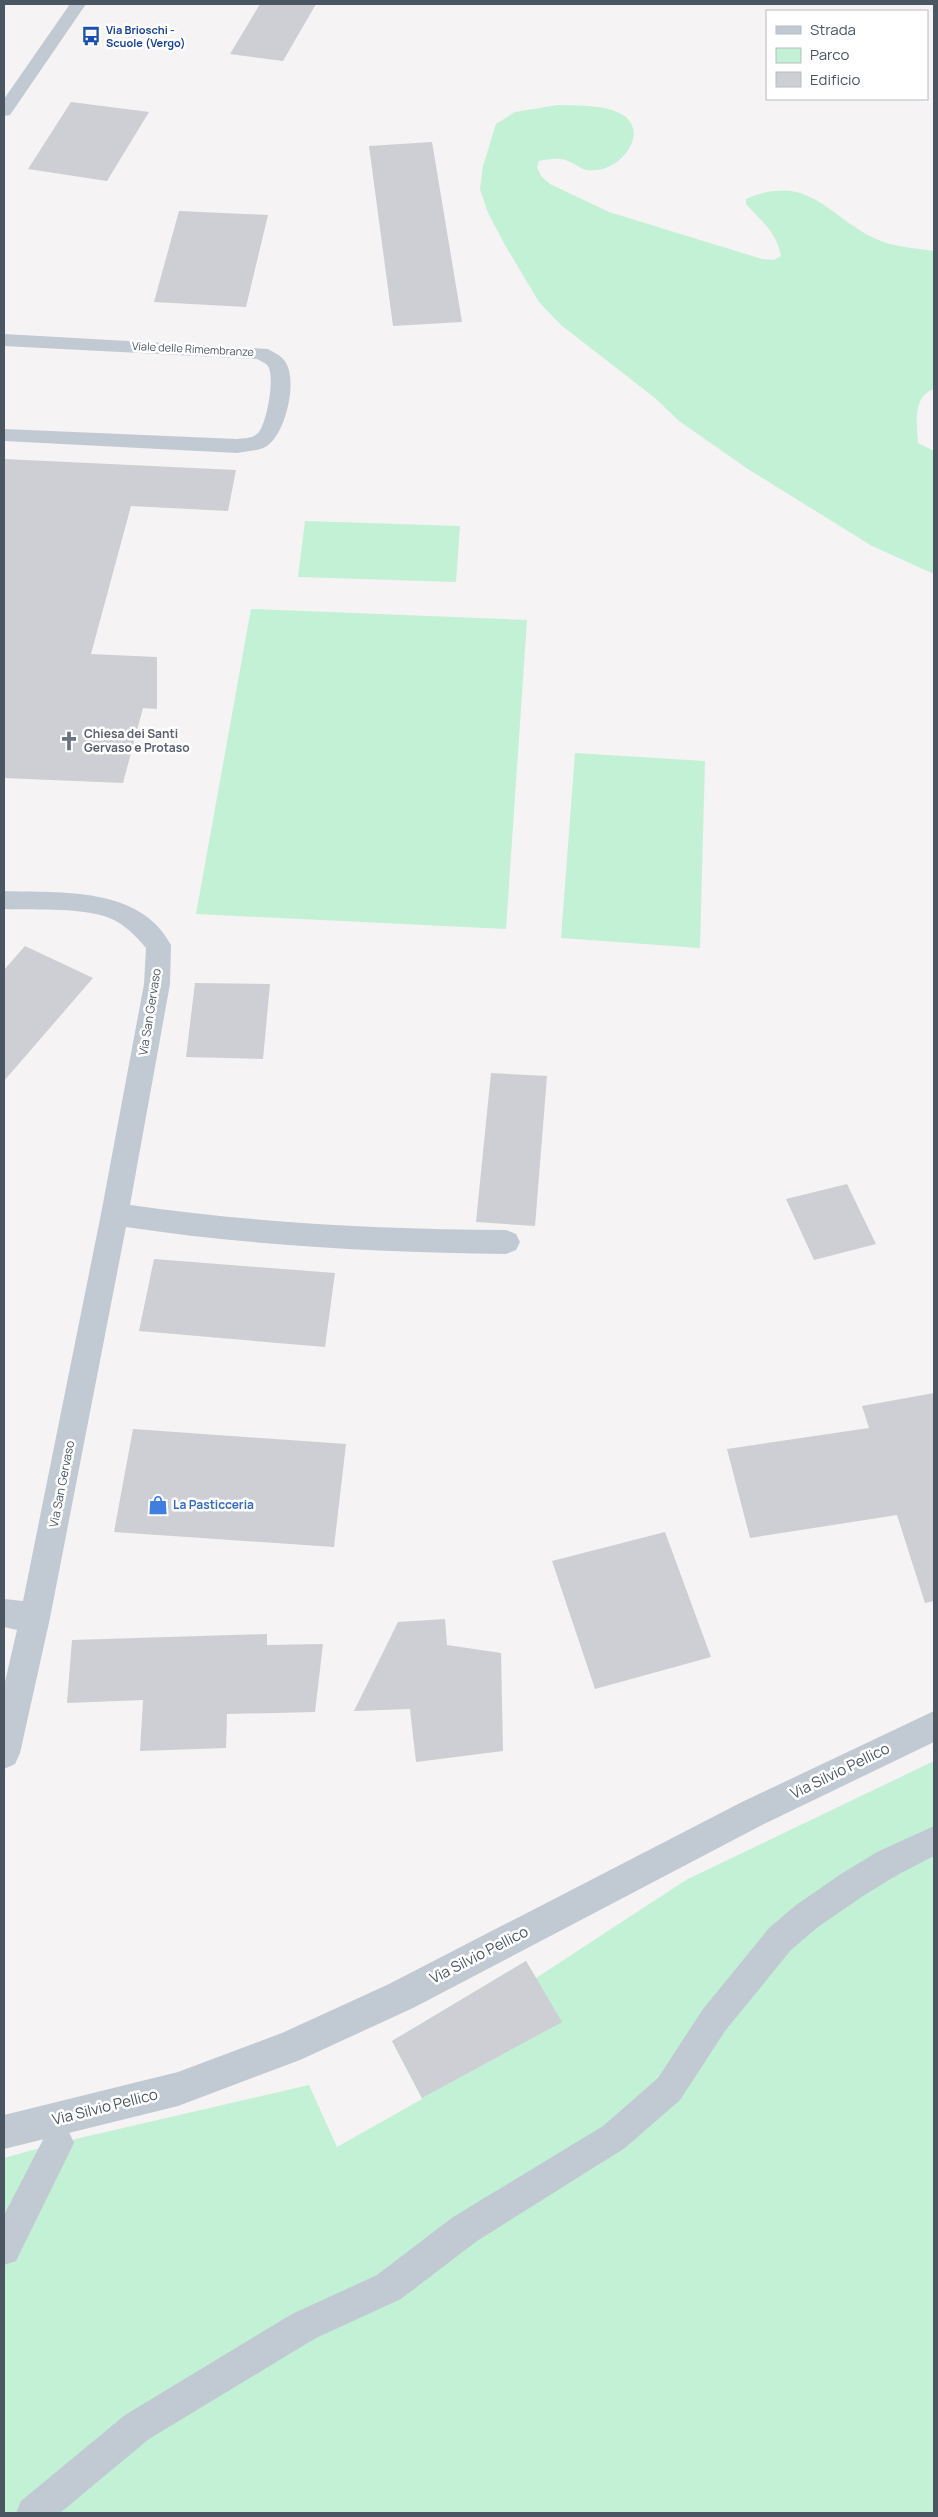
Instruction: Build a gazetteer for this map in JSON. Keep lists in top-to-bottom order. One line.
{"streets":{"street":["Viale delle Rimembranze","Via San Gervaso","Via Silvio Pellico"]},"places":{"bus stop":["Via Brioschi - Scuole (Vergo)"],"church":["Chiesa dei Santi Gervaso e Protaso"],"shop":["La Pasticceria"]},"legend":["Strada","Parco","Edificio"]}
